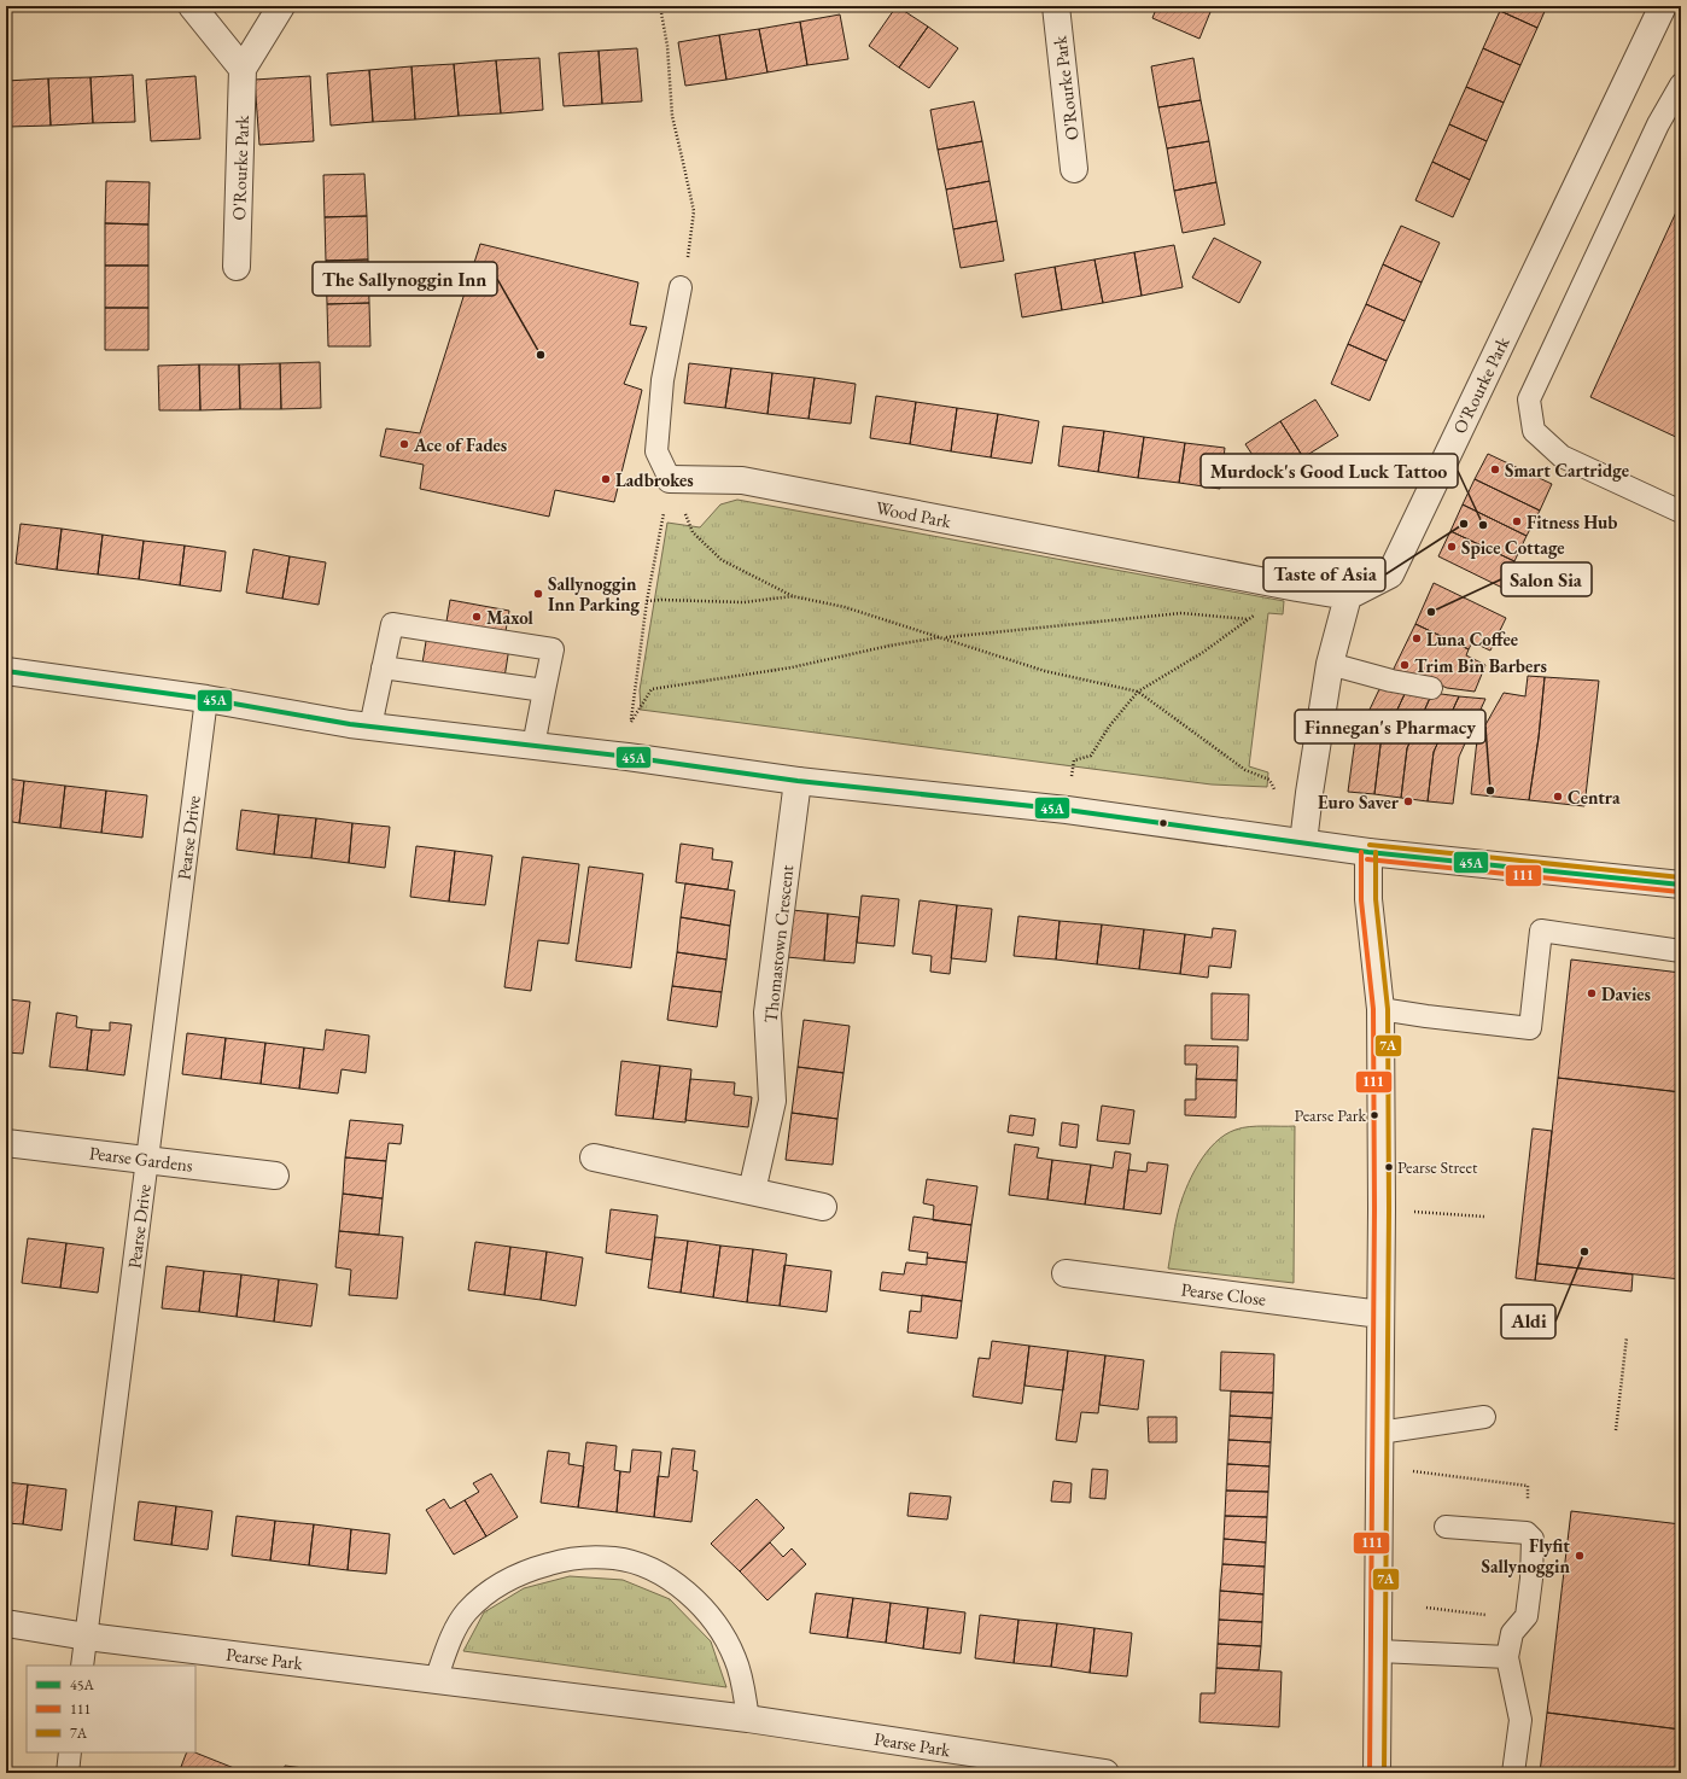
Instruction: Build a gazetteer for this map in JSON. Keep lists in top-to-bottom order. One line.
{"streets":{"street":["O'Rourke Park","Wood Park","Thomastown Crescent","Pearse Gardens","Pearse Close","Pearse Park"],"lane":["Pearse Drive"]},"crossings":[["O'Rourke Park","Wood Park"],["Pearse Drive","Pearse Gardens"],["Pearse Drive","Pearse Park"]],"places":["The Sallynoggin Inn","Ace of Fades","Smart Cartridge","Ladbrokes","Fitness Hub","Taste of Asia","Murdock's Good Luck Tattoo","Spice Cottage","Sallynoggin Inn Parking","Salon Sia","Maxol","Luna Coffee","Trim Bin Barbers","Finnegan's Pharmacy","Centra","Euro Saver","Davies","Pearse Park","Pearse Street","Aldi","Flyfit Sallynoggin"],"lines":["transit line 45A","transit line 7A","transit line 111"],"legend":["45A","111","7A"]}
